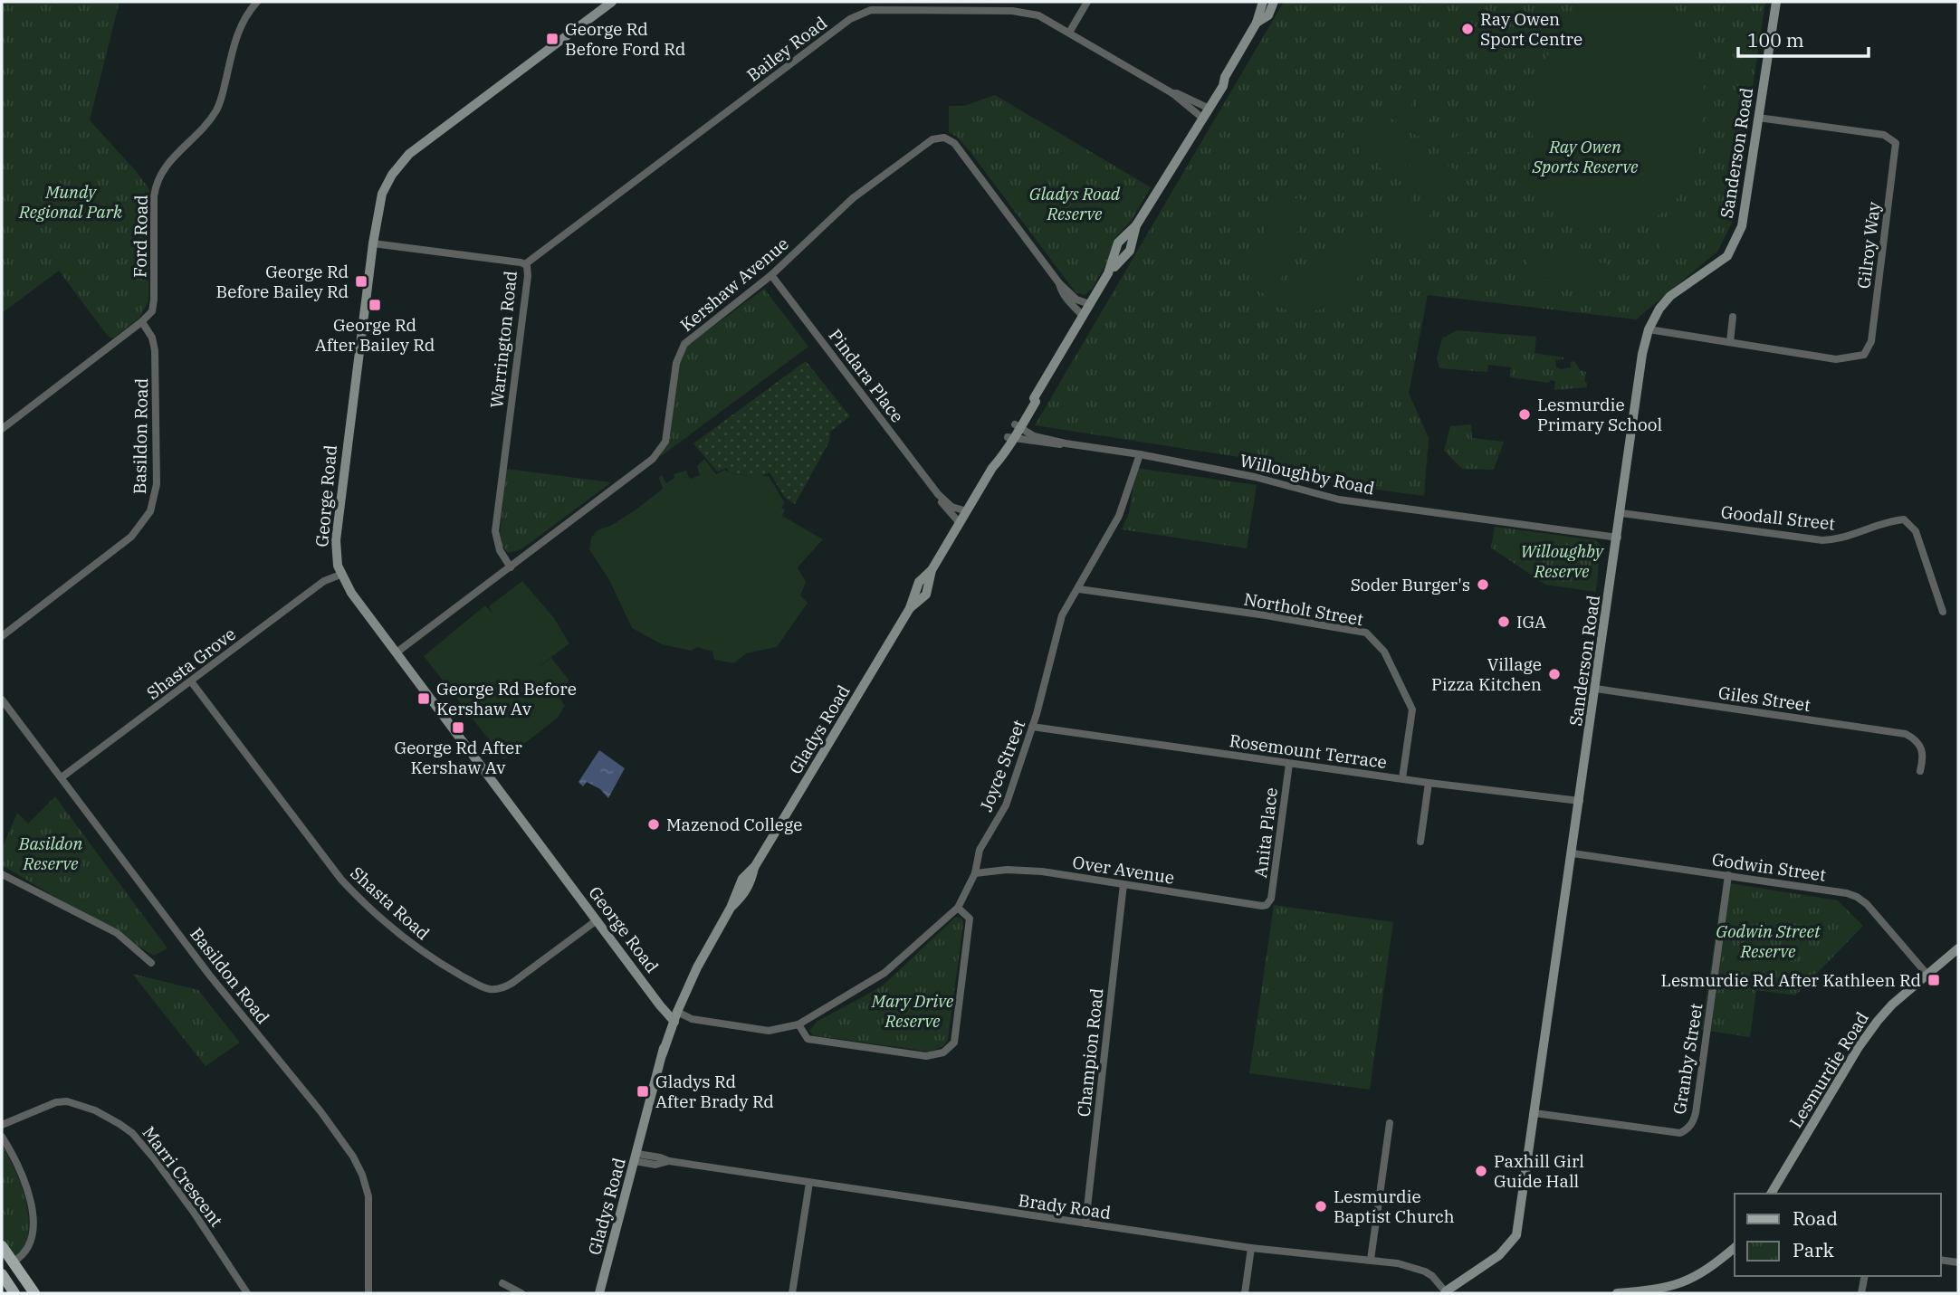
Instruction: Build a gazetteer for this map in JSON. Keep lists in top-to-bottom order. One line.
{"streets":{"street":["Bailey Road","Sanderson Road","Ford Road","Gilroy Way","Kershaw Avenue","Warrington Road","Pindara Place","Basildon Road","Willoughby Road","George Road","Goodall Street","Northolt Street","Shasta Grove","Giles Street","Gladys Road","Rosemount Terrace","Joyce Street","Anita Place","Godwin Street","Over Avenue","Shasta Road","Champion Road","Granby Street","Lesmurdie Road","Marri Crescent","Brady Road"]},"crossings":[["Bailey Road","Warrington Road"],["Bailey Road","Gladys Road"],["Sanderson Road","Gilroy Way"],["Sanderson Road","Willoughby Road"],["Sanderson Road","Goodall Street"],["Sanderson Road","Giles Street"],["Sanderson Road","Rosemount Terrace"],["Sanderson Road","Godwin Street"],["Sanderson Road","Granby Street"],["Sanderson Road","Brady Road"],["Ford Road","Basildon Road"],["Kershaw Avenue","Warrington Road"],["Kershaw Avenue","Pindara Place"],["Kershaw Avenue","George Road"],["Kershaw Avenue","Gladys Road"],["Warrington Road","George Road"],["Pindara Place","Gladys Road"],["Basildon Road","Shasta Grove"],["Willoughby Road","Gladys Road"],["Willoughby Road","Joyce Street"],["George Road","Shasta Grove"],["George Road","Gladys Road"],["George Road","Joyce Street"],["George Road","Shasta Road"],["Northolt Street","Rosemount Terrace"],["Northolt Street","Joyce Street"],["Shasta Grove","Shasta Road"],["Gladys Road","Joyce Street"],["Gladys Road","Brady Road"],["Rosemount Terrace","Joyce Street"],["Rosemount Terrace","Anita Place"],["Joyce Street","Over Avenue"],["Anita Place","Over Avenue"],["Godwin Street","Granby Street"],["Godwin Street","Lesmurdie Road"],["Over Avenue","Champion Road"],["Champion Road","Brady Road"]],"parks":["Ray Owen Sports Reserve","Mundy Regional Park","Gladys Road Reserve","Willoughby Reserve","Basildon Reserve","Godwin Street Reserve","Mary Drive Reserve"],"places":{"other":["Ray Owen Sport Centre","Lesmurdie Primary School","Soder Burger's","IGA","Village Pizza Kitchen","Mazenod College","Paxhill Girl Guide Hall","Lesmurdie Baptist Church"],"transit":["George Rd Before Ford Rd","George Rd Before Bailey Rd","George Rd After Bailey Rd","George Rd Before Kershaw Av","George Rd After Kershaw Av","Lesmurdie Rd After Kathleen Rd","Gladys Rd After Brady Rd"]},"legend":["Road","Park"],"scale_bar":"100 m"}
